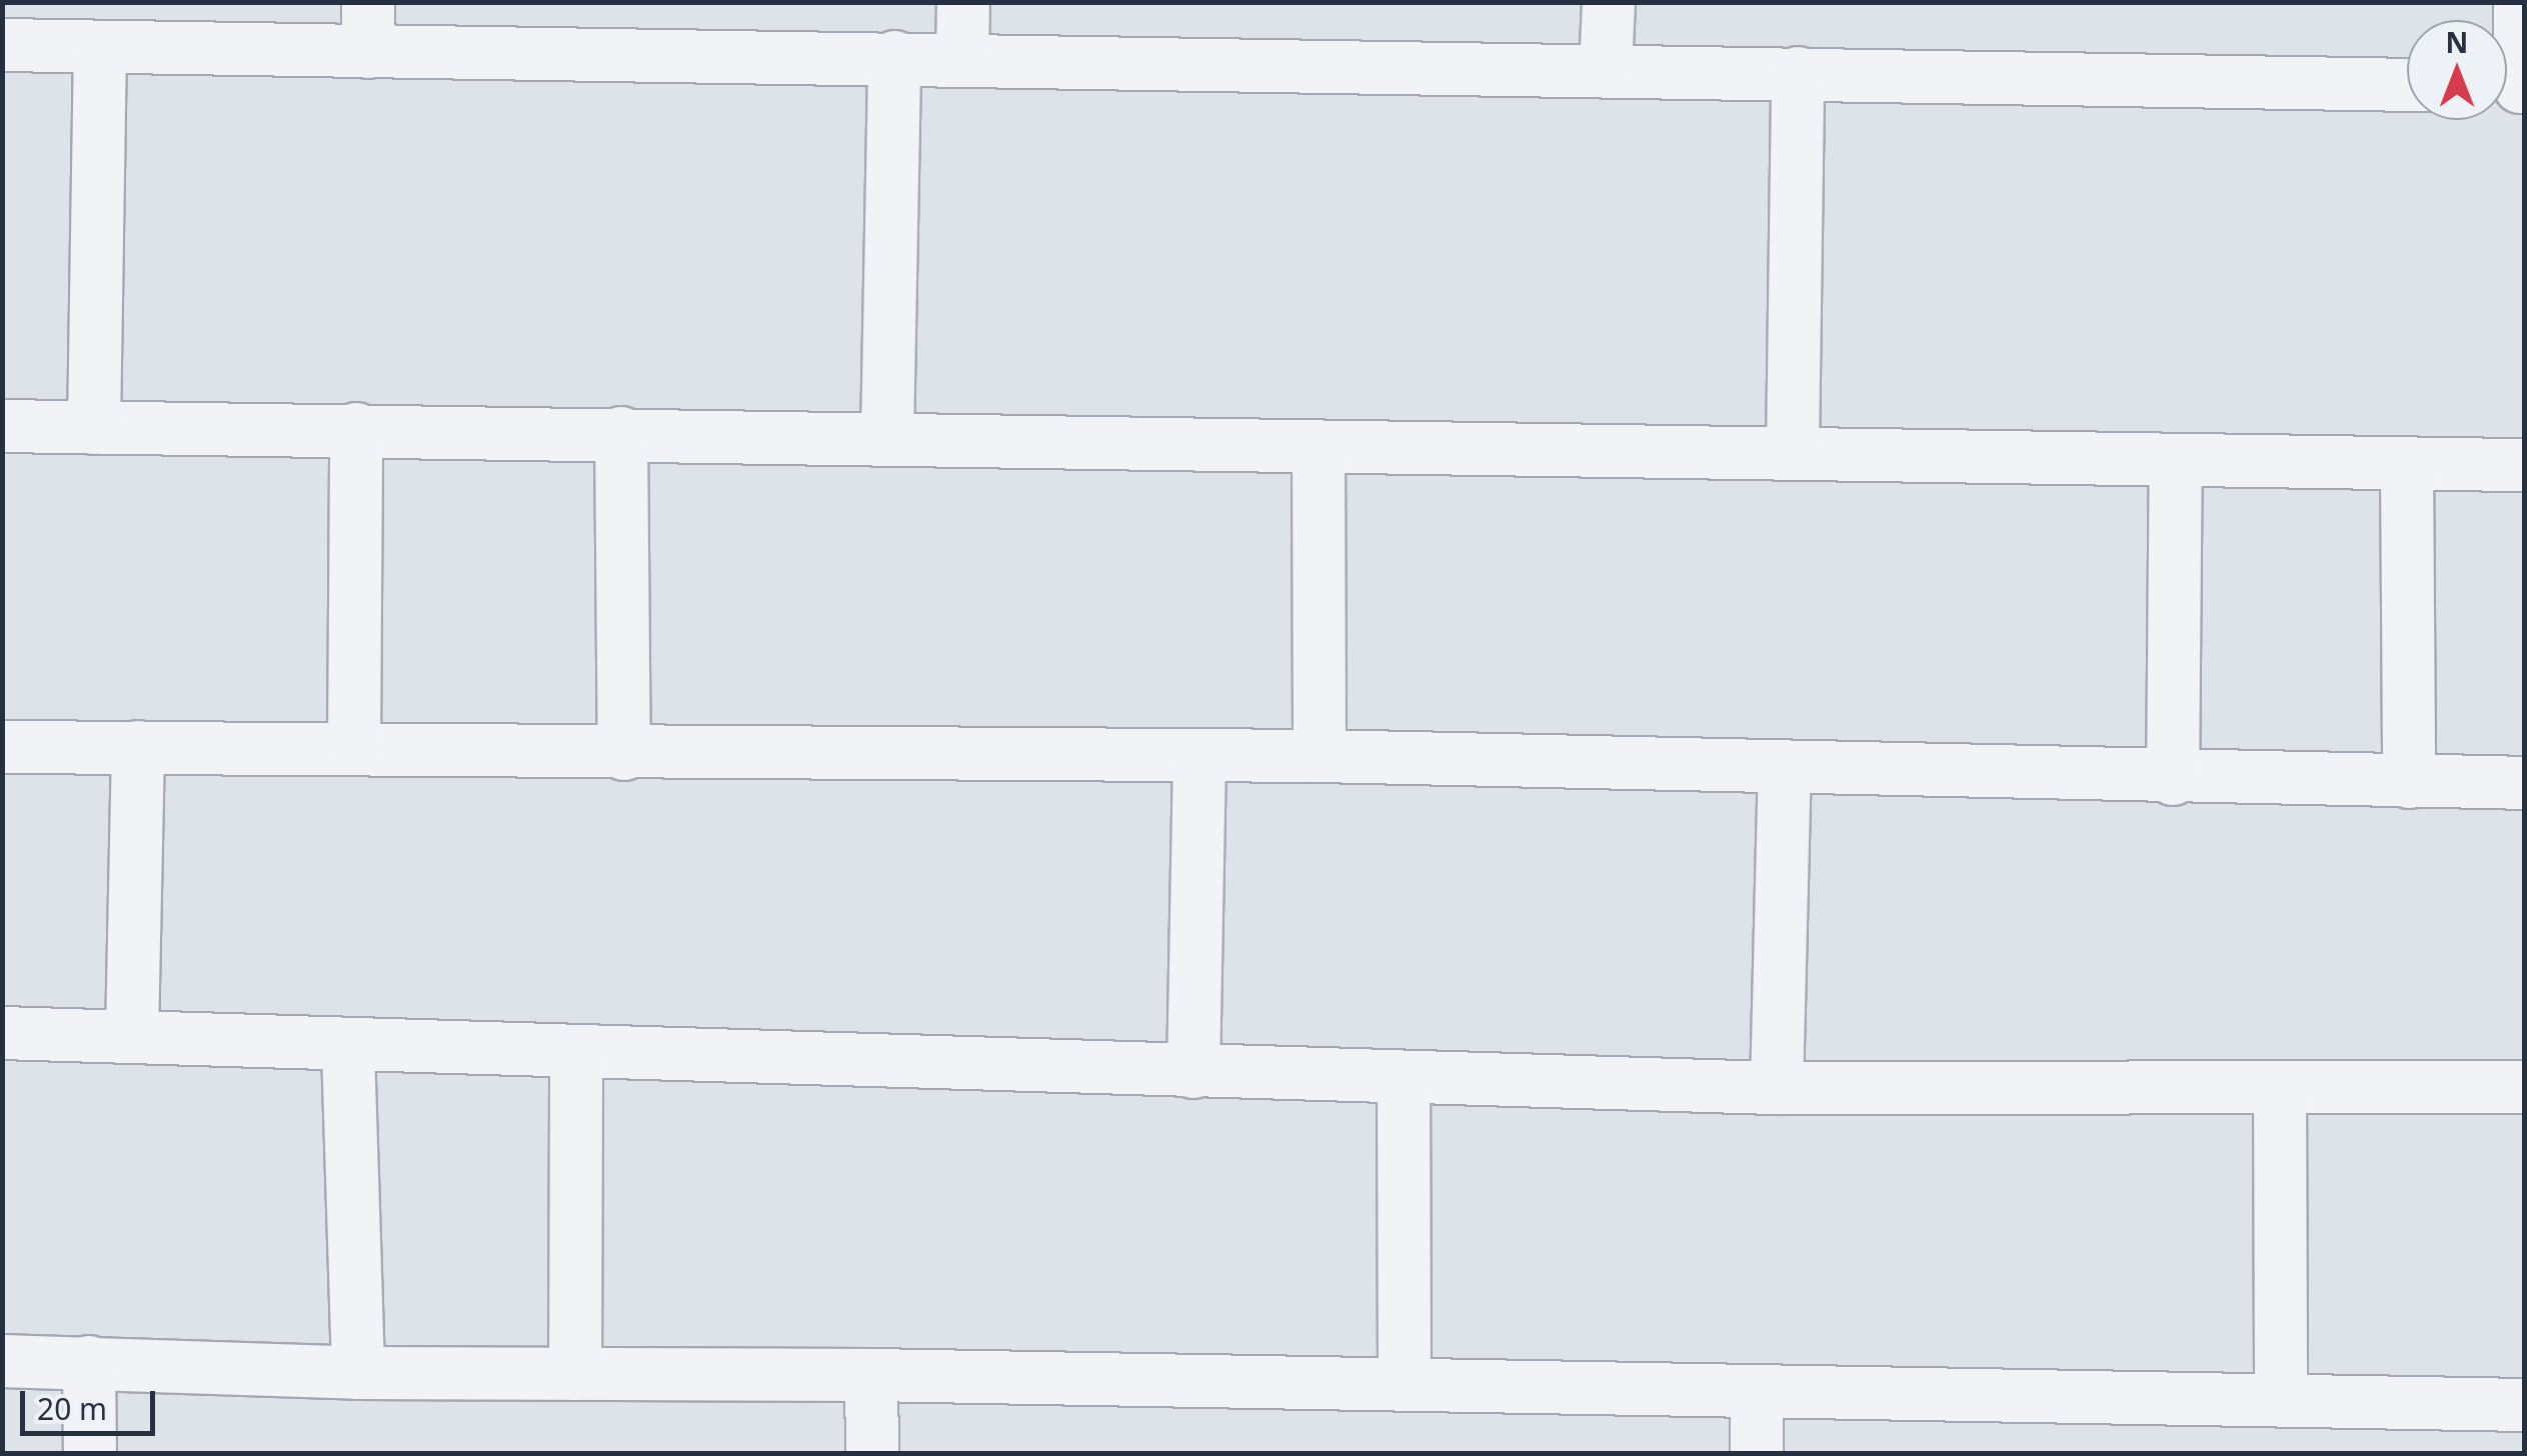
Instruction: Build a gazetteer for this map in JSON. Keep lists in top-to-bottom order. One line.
{"scale_bar":"20 m","north":"top"}
